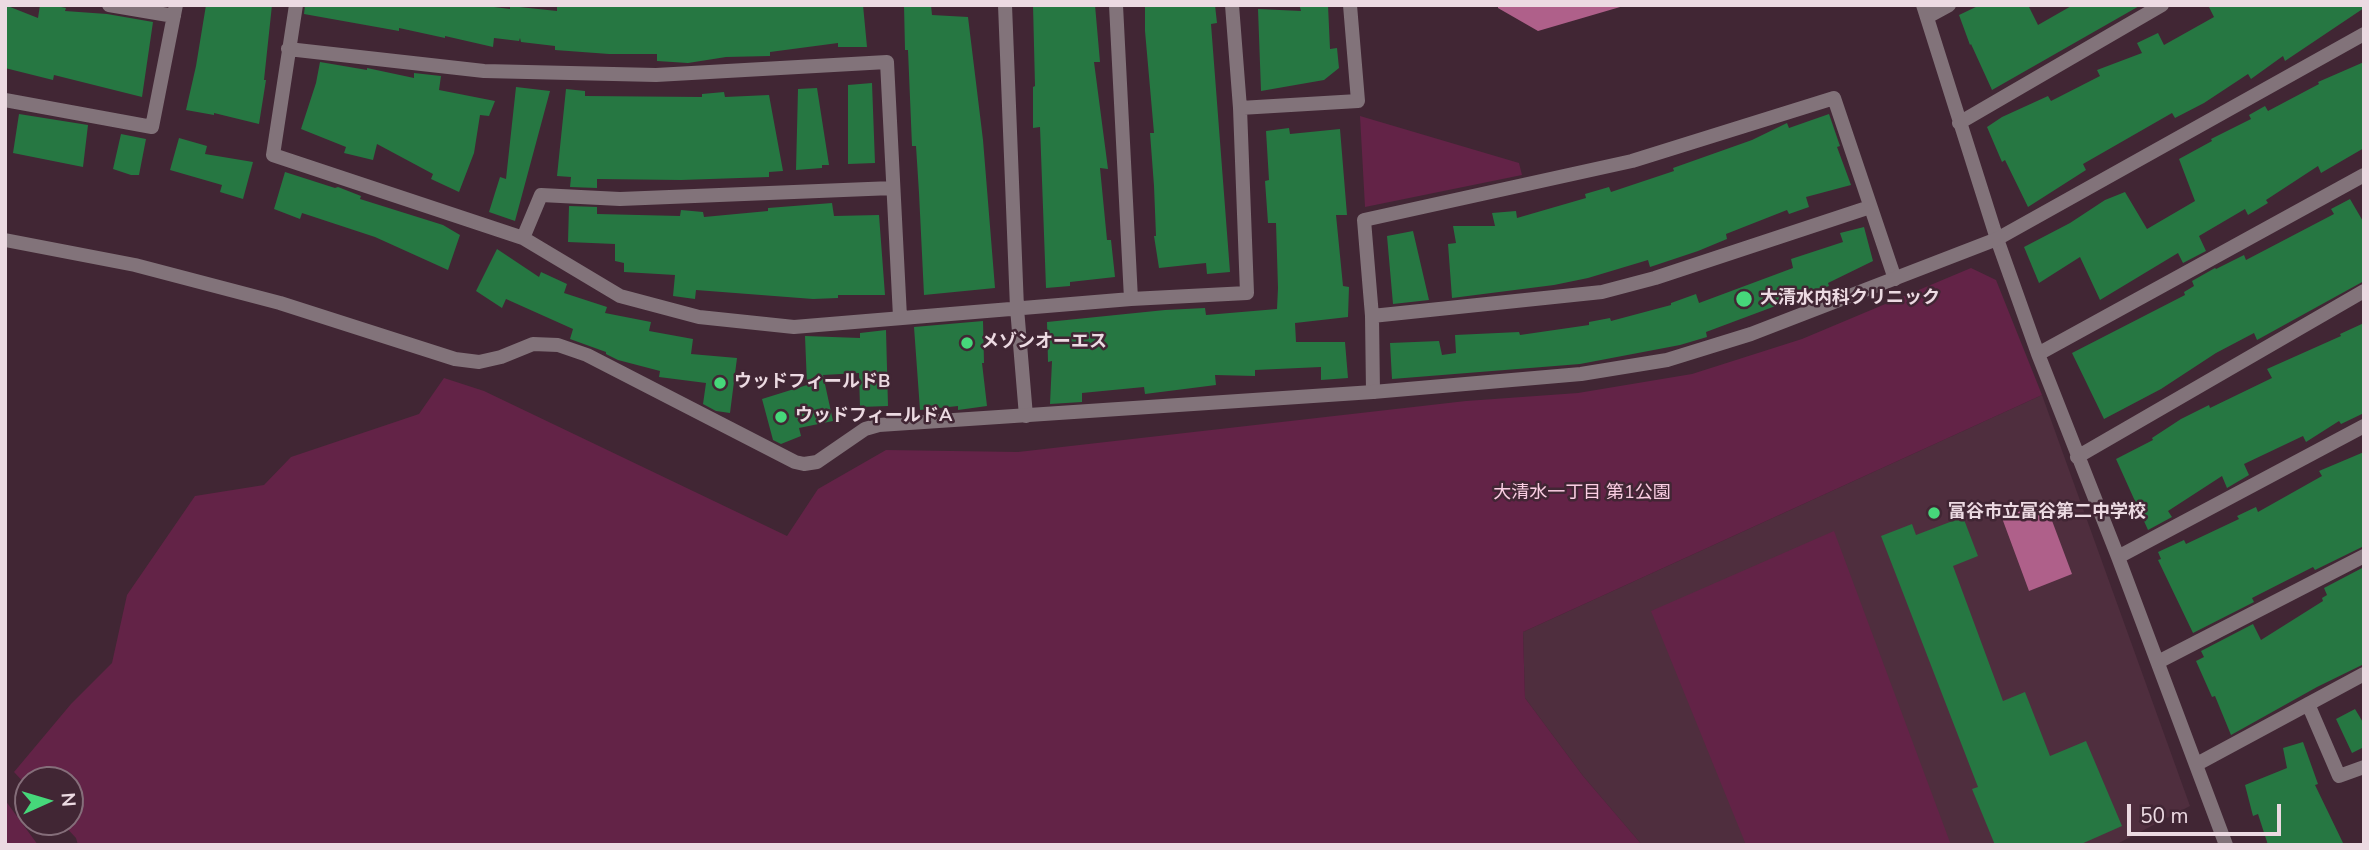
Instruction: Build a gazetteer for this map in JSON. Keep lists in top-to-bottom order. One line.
{"parks":["大清水一丁目 第1公園"],"places":["大清水内科クリニック","メゾンオーエス","ウッドフィールドB","ウッドフィールドA","富谷市立富谷第二中学校"],"scale_bar":"50 m","north":"right"}
